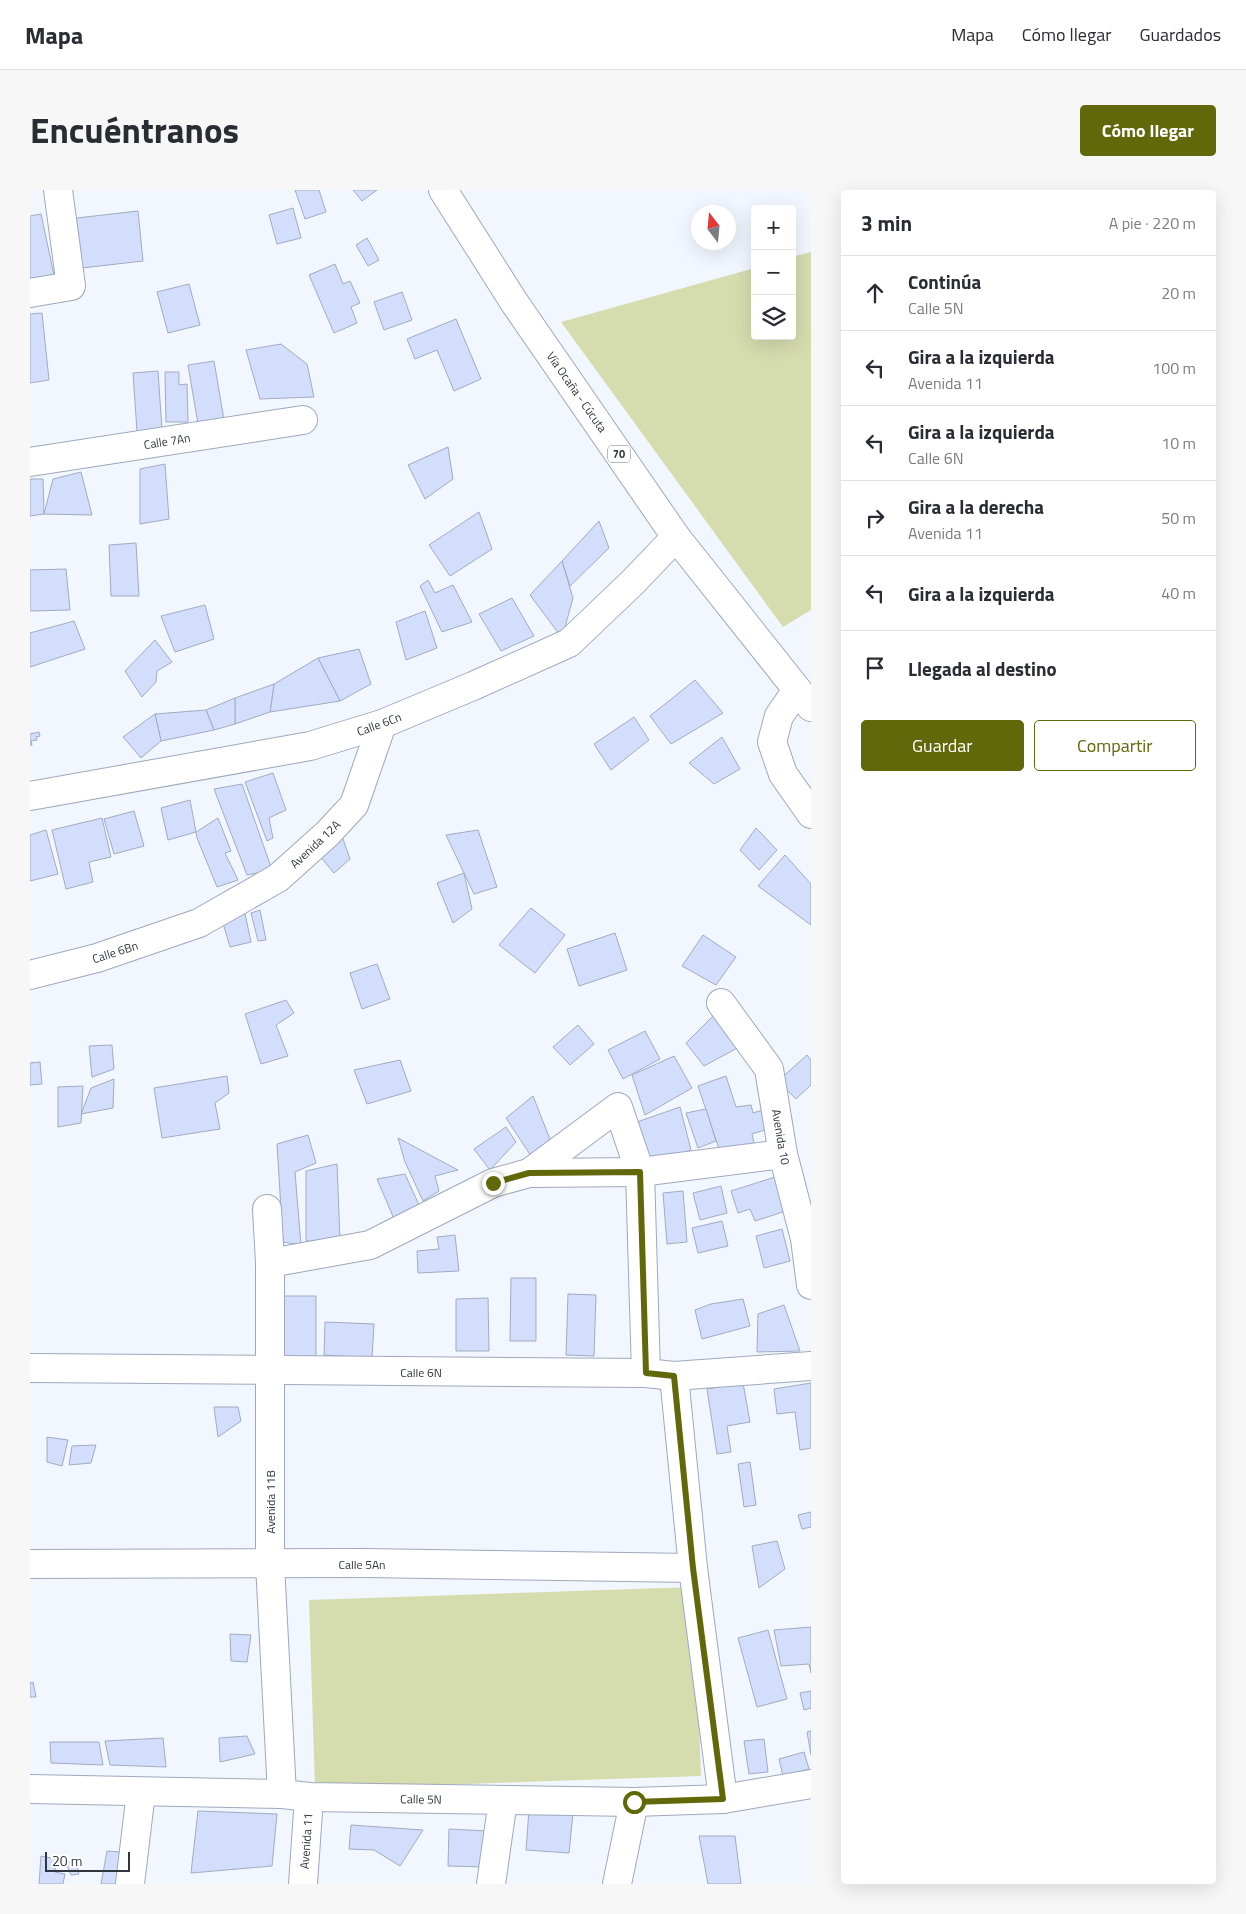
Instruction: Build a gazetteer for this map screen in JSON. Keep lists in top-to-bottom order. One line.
{"streets":{"street":["Vía Ocaña - Cúcuta","Calle 7An","70","Calle 6Cn","Avenida 12A","Calle 6Bn","Avenida 10","Calle 6N","Avenida 11B","Calle 5An","Calle 5N","Avenida 11"]},"crossings":[["Vía Ocaña - Cúcuta","Calle 6Cn"],["Calle 6Cn","Avenida 12A"],["Avenida 12A","Calle 6Bn"],["Calle 6N","Avenida 11B"],["Avenida 11B","Calle 5An"],["Avenida 11B","Calle 5N"],["Calle 5N","Avenida 11"]],"scale_bar":"20 m","north":"top","page":{"header":"Mapa","nav":["Mapa","Cómo llegar","Guardados"],"title":"Encuéntranos","buttons":["Cómo llegar",["Guardar","Compartir"]],"heading":["3 min","A pie · 220 m"],"map_buttons":["+","−"],"list":[["Continúa","Calle 5N","20 m"],["Gira a la izquierda","Avenida 11","100 m"],["Gira a la izquierda","Calle 6N","10 m"],["Gira a la derecha","Avenida 11","50 m"],["Gira a la izquierda","40 m"],"Llegada al destino"],"scale":"20 m"}}
